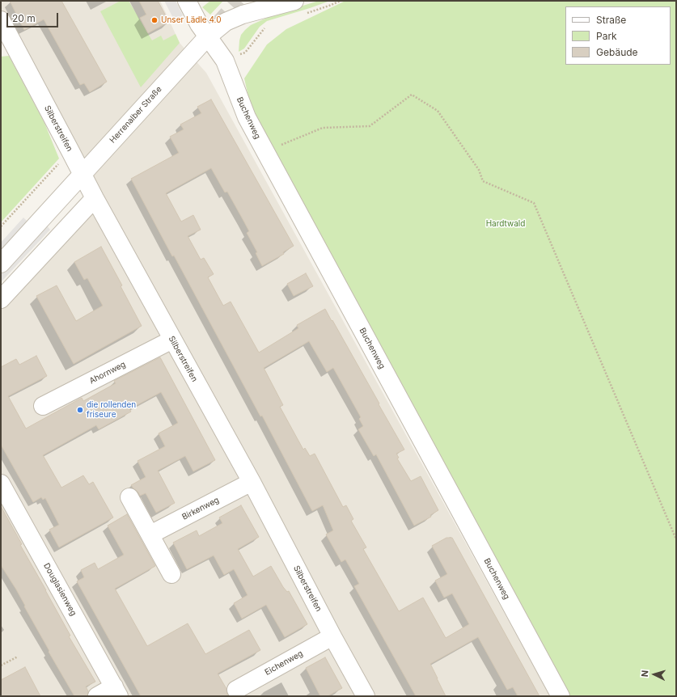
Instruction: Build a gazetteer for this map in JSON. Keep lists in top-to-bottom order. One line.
{"streets":{"street":["Herrenalber Straße","Buchenweg","Silberstreifen","Ahornweg","Birkenweg","Douglasienweg","Eichenweg"]},"crossings":[["Herrenalber Straße","Buchenweg"],["Herrenalber Straße","Silberstreifen"],["Silberstreifen","Ahornweg"],["Silberstreifen","Birkenweg"],["Silberstreifen","Eichenweg"]],"parks":["Hardtwald"],"places":["Unser Lädle 4.0","die rollenden friseure"],"legend":["Straße","Park","Gebäude"],"scale_bar":"20 m","north":"left"}
